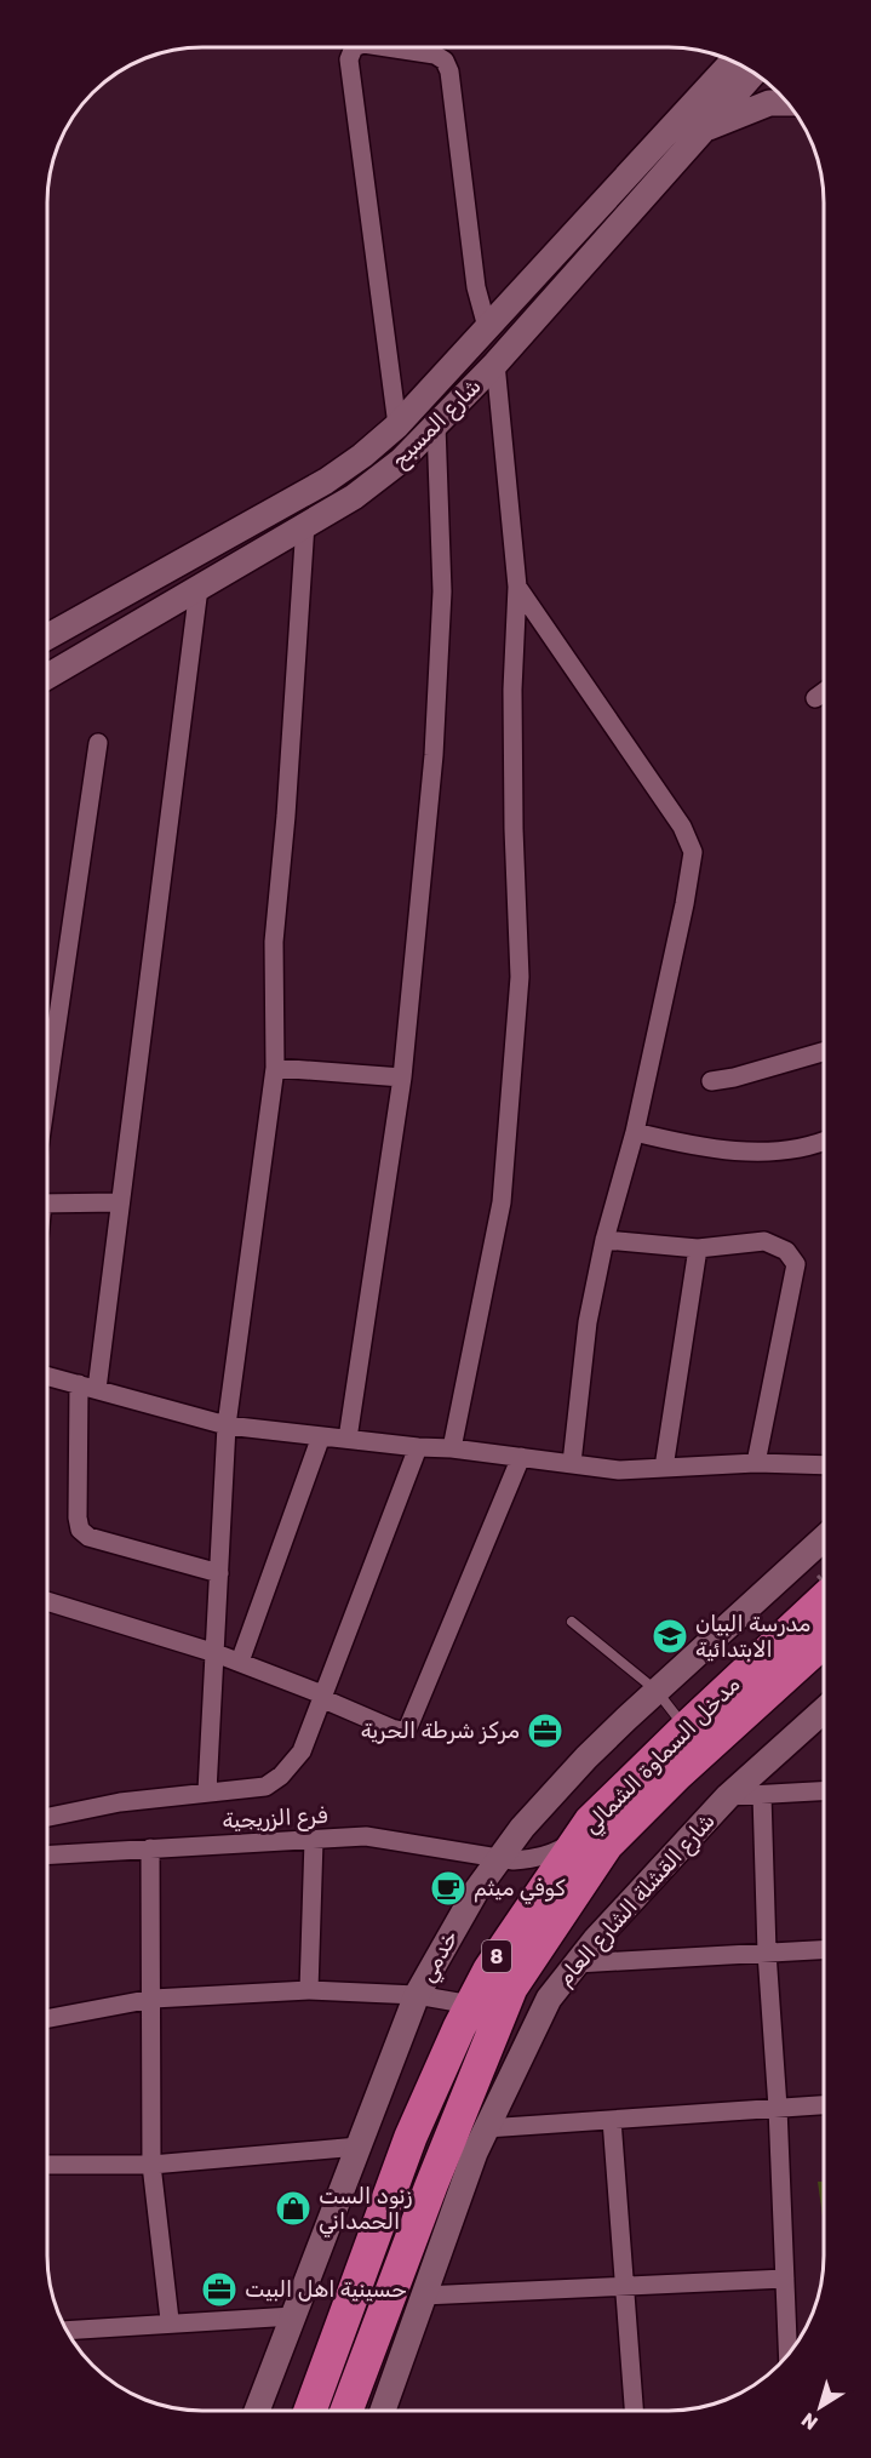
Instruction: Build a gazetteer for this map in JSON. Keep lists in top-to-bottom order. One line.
{"streets":{"highway":["مدخل السماوة الشمالي","8"],"main road":["شارع المسبح","شارع القشلة الشارع العام","خدمي"],"street":["فرع الزريجية"]},"crossings":[["مدخل السماوة الشمالي","فرع الزريجية"],["فرع الزريجية","خدمي"]],"places":{"school or university":["مدرسة البيان الابتدائية"],"office":["مركز شرطة الحرية","حسينية اهل البيت"],"cafe":["كوفي ميثم"],"shop":["زنود الست الحمداني"]},"north":"bottom left"}
